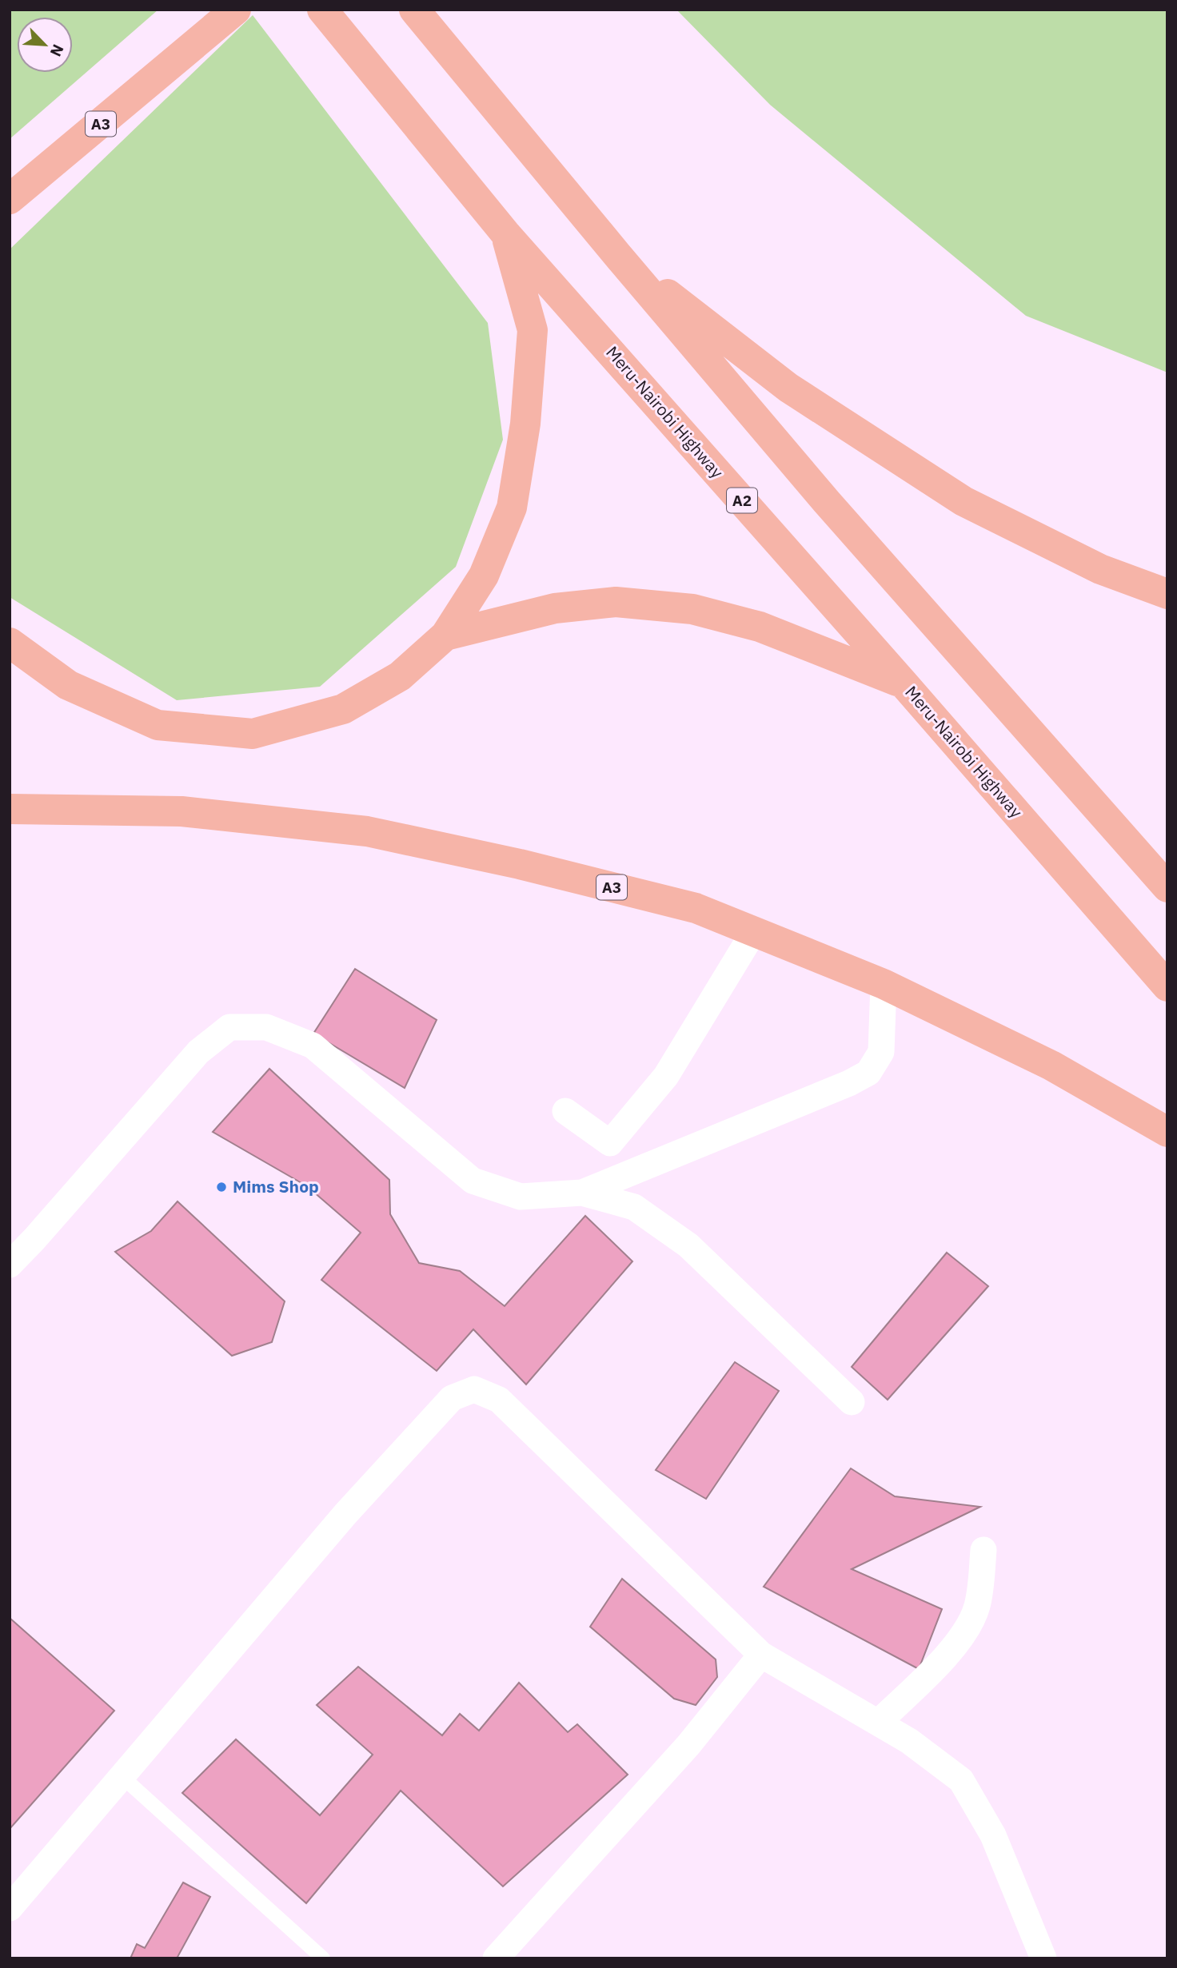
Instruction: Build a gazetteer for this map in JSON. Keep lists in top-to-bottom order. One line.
{"streets":{"highway":["A3","Meru-Nairobi Highway","A2"]},"places":["Mims Shop"],"north":"bottom right"}
